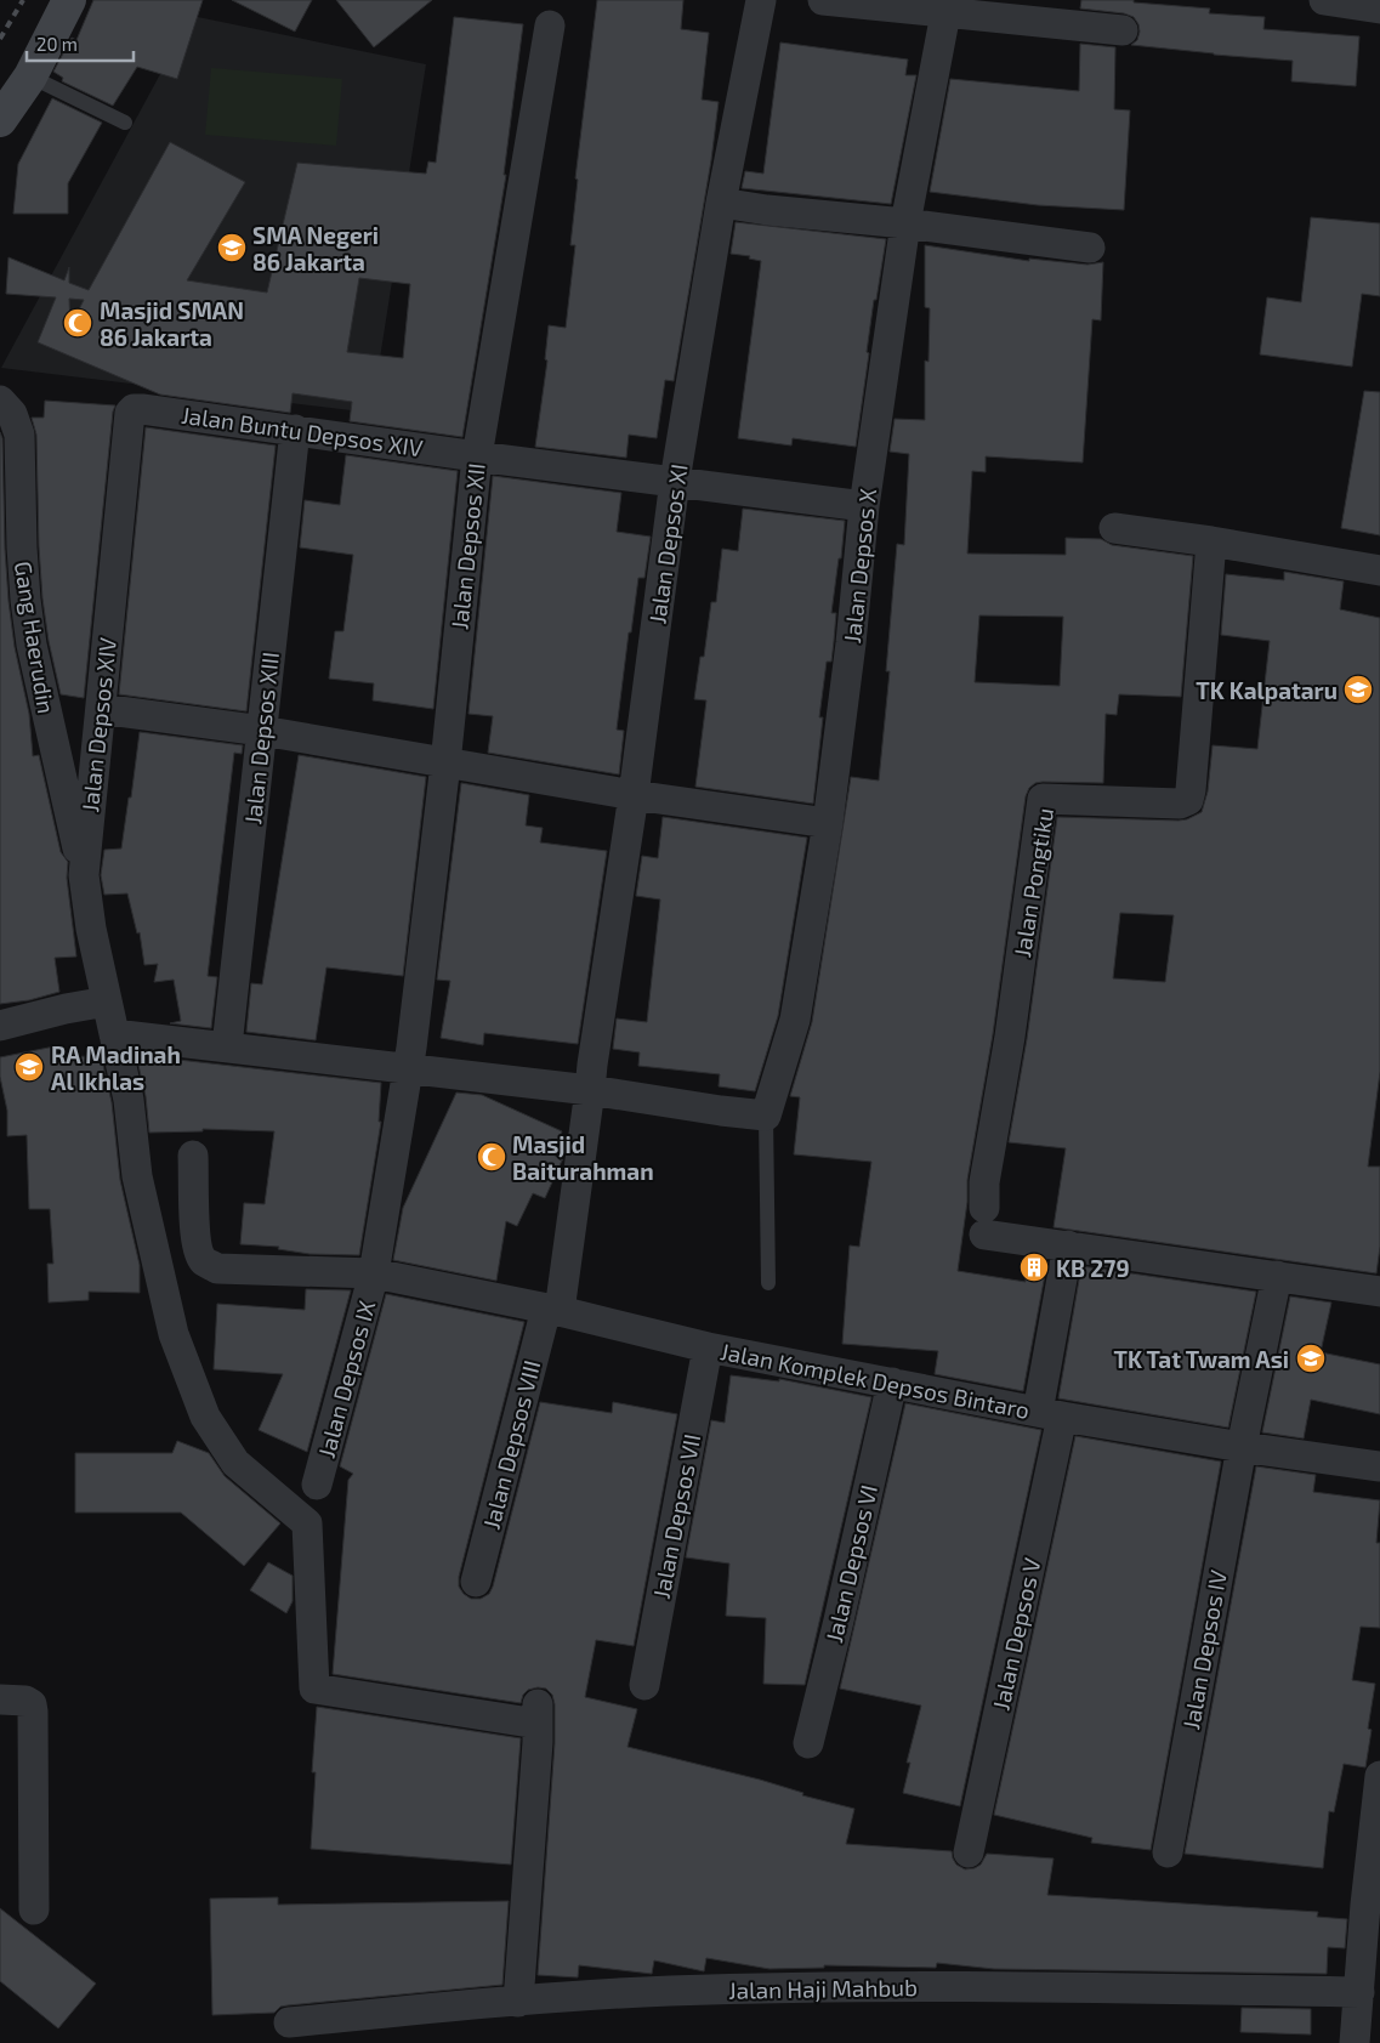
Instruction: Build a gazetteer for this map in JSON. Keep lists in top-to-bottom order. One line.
{"streets":{"street":["Jalan Buntu Depsos XIV","Jalan Depsos XI","Jalan Depsos XII","Jalan Depsos X","Gang Haerudin","Jalan Depsos XIV","Jalan Depsos XIII","Jalan Pongtiku","Jalan Depsos IX","Jalan Komplek Depsos Bintaro","Jalan Depsos VIII","Jalan Depsos VII","Jalan Depsos VI","Jalan Depsos V","Jalan Depsos IV","Jalan Haji Mahbub"]},"crossings":[["Jalan Buntu Depsos XIV","Jalan Depsos XI"],["Jalan Buntu Depsos XIV","Jalan Depsos XII"],["Jalan Buntu Depsos XIV","Jalan Depsos X"],["Jalan Buntu Depsos XIV","Jalan Depsos XIV"],["Jalan Buntu Depsos XIV","Jalan Depsos XIII"],["Jalan Depsos XI","Jalan Depsos VIII"],["Jalan Depsos XII","Jalan Depsos IX"],["Gang Haerudin","Jalan Depsos XIV"],["Jalan Depsos XIV","Jalan Haji Mahbub"],["Jalan Pongtiku","Jalan Depsos V"],["Jalan Depsos IX","Jalan Komplek Depsos Bintaro"],["Jalan Komplek Depsos Bintaro","Jalan Depsos VIII"],["Jalan Komplek Depsos Bintaro","Jalan Depsos VII"],["Jalan Komplek Depsos Bintaro","Jalan Depsos VI"],["Jalan Komplek Depsos Bintaro","Jalan Depsos V"],["Jalan Komplek Depsos Bintaro","Jalan Depsos IV"]],"places":{"school or university":["SMA Negeri 86 Jakarta","TK Kalpataru","RA Madinah Al Ikhlas","TK Tat Twam Asi"],"mosque":["Masjid SMAN 86 Jakarta","Masjid Baiturahman"],"building":["KB 279"]},"scale_bar":"20 m"}
